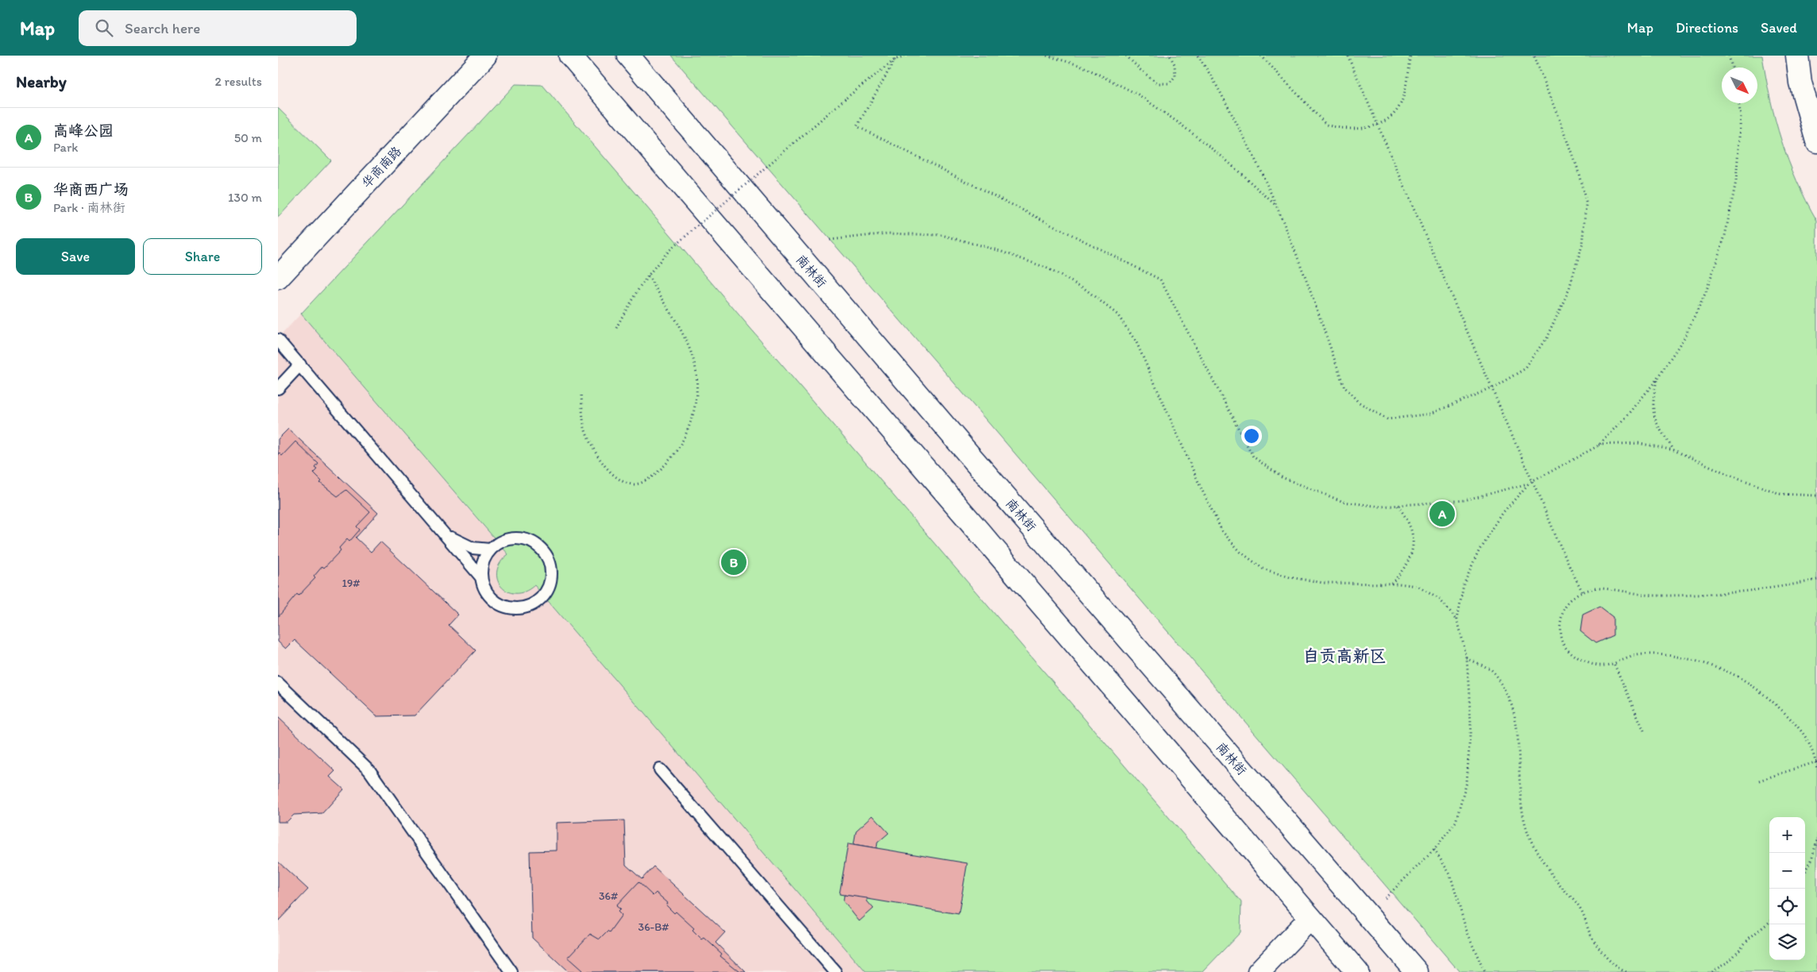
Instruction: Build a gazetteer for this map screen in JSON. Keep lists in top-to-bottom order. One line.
{"streets":{"main road":["华商南路","南林街"]},"districts":["自贡高新区"],"house_numbers":["19#","36#","36-B#"],"north":"bottom right","page":{"header":"Map","search":"Search here","nav":["Map","Directions","Saved"],"heading":["Nearby","2 results"],"list":[{"mark":"A","name":"高峰公园","note":"Park","value":"50 m"},{"mark":"B","name":"华商西广场","note":"Park · 南林街","value":"130 m"}],"buttons":["Save","Share"],"pins":["A","B"],"map_buttons":["+","−"]}}
